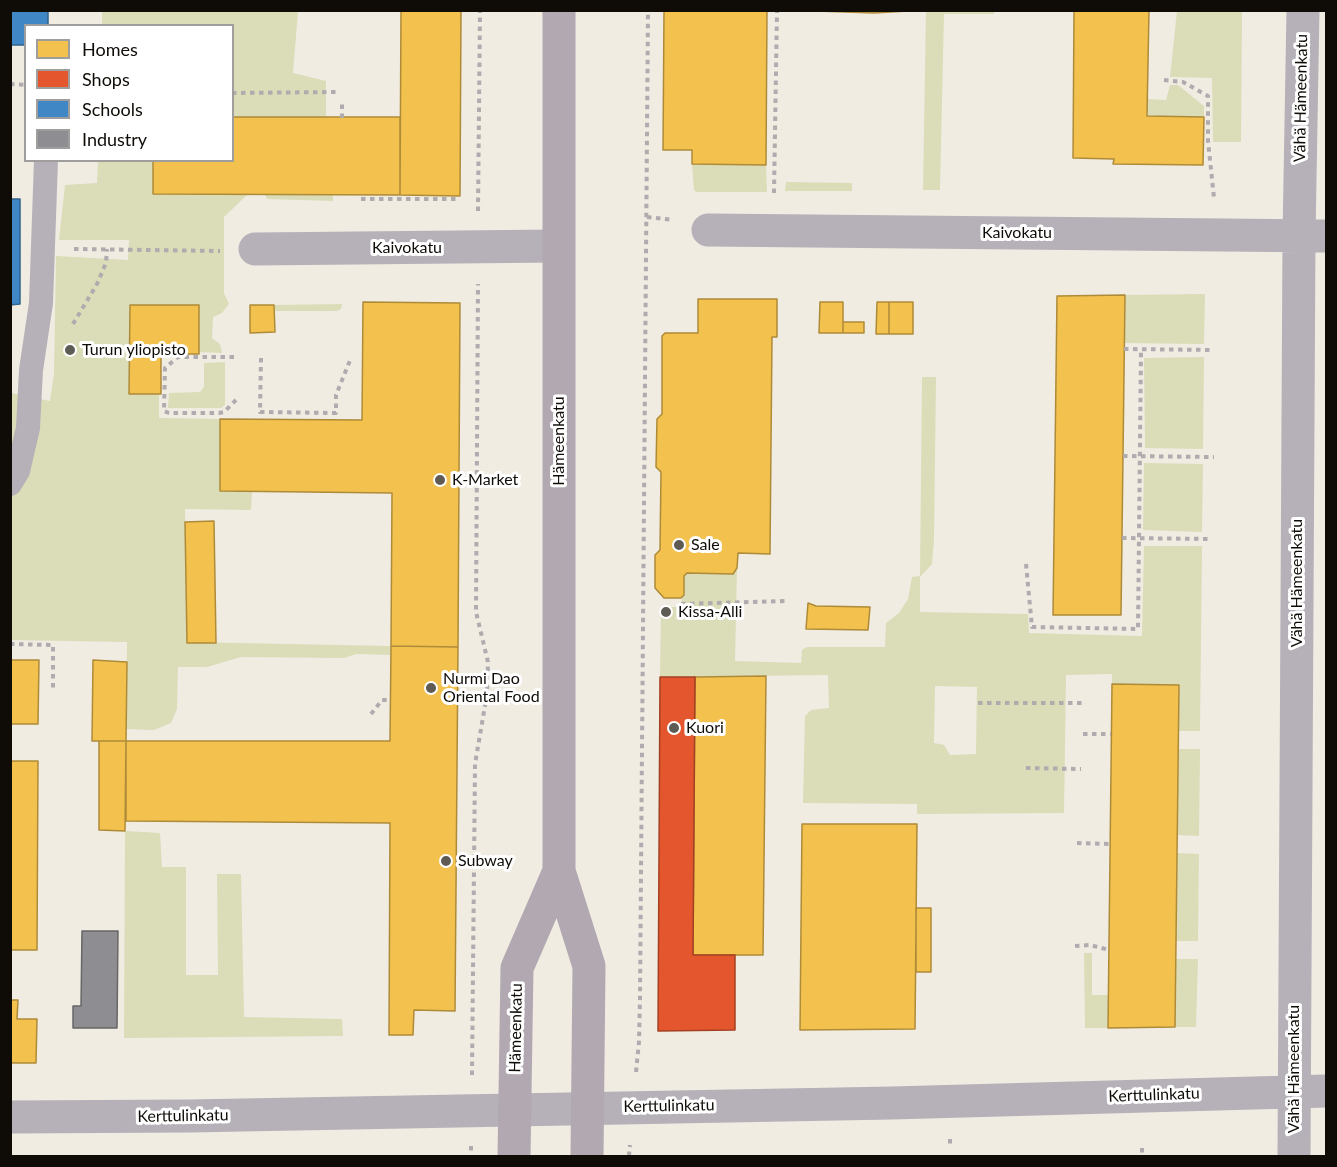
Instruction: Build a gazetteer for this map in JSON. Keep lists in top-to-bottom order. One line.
{"streets":{"highway":["Hämeenkatu"],"street":["Vähä Hämeenkatu","Kaivokatu","Kerttulinkatu"]},"crossings":[["Vähä Hämeenkatu","Kaivokatu"],["Vähä Hämeenkatu","Kerttulinkatu"],["Kaivokatu","Hämeenkatu"],["Hämeenkatu","Kerttulinkatu"]],"places":["Turun yliopisto","K-Market","Sale","Kissa-Alli","Nurmi Dao Oriental Food","Kuori","Subway"],"legend":["Homes","Shops","Schools","Industry"]}
